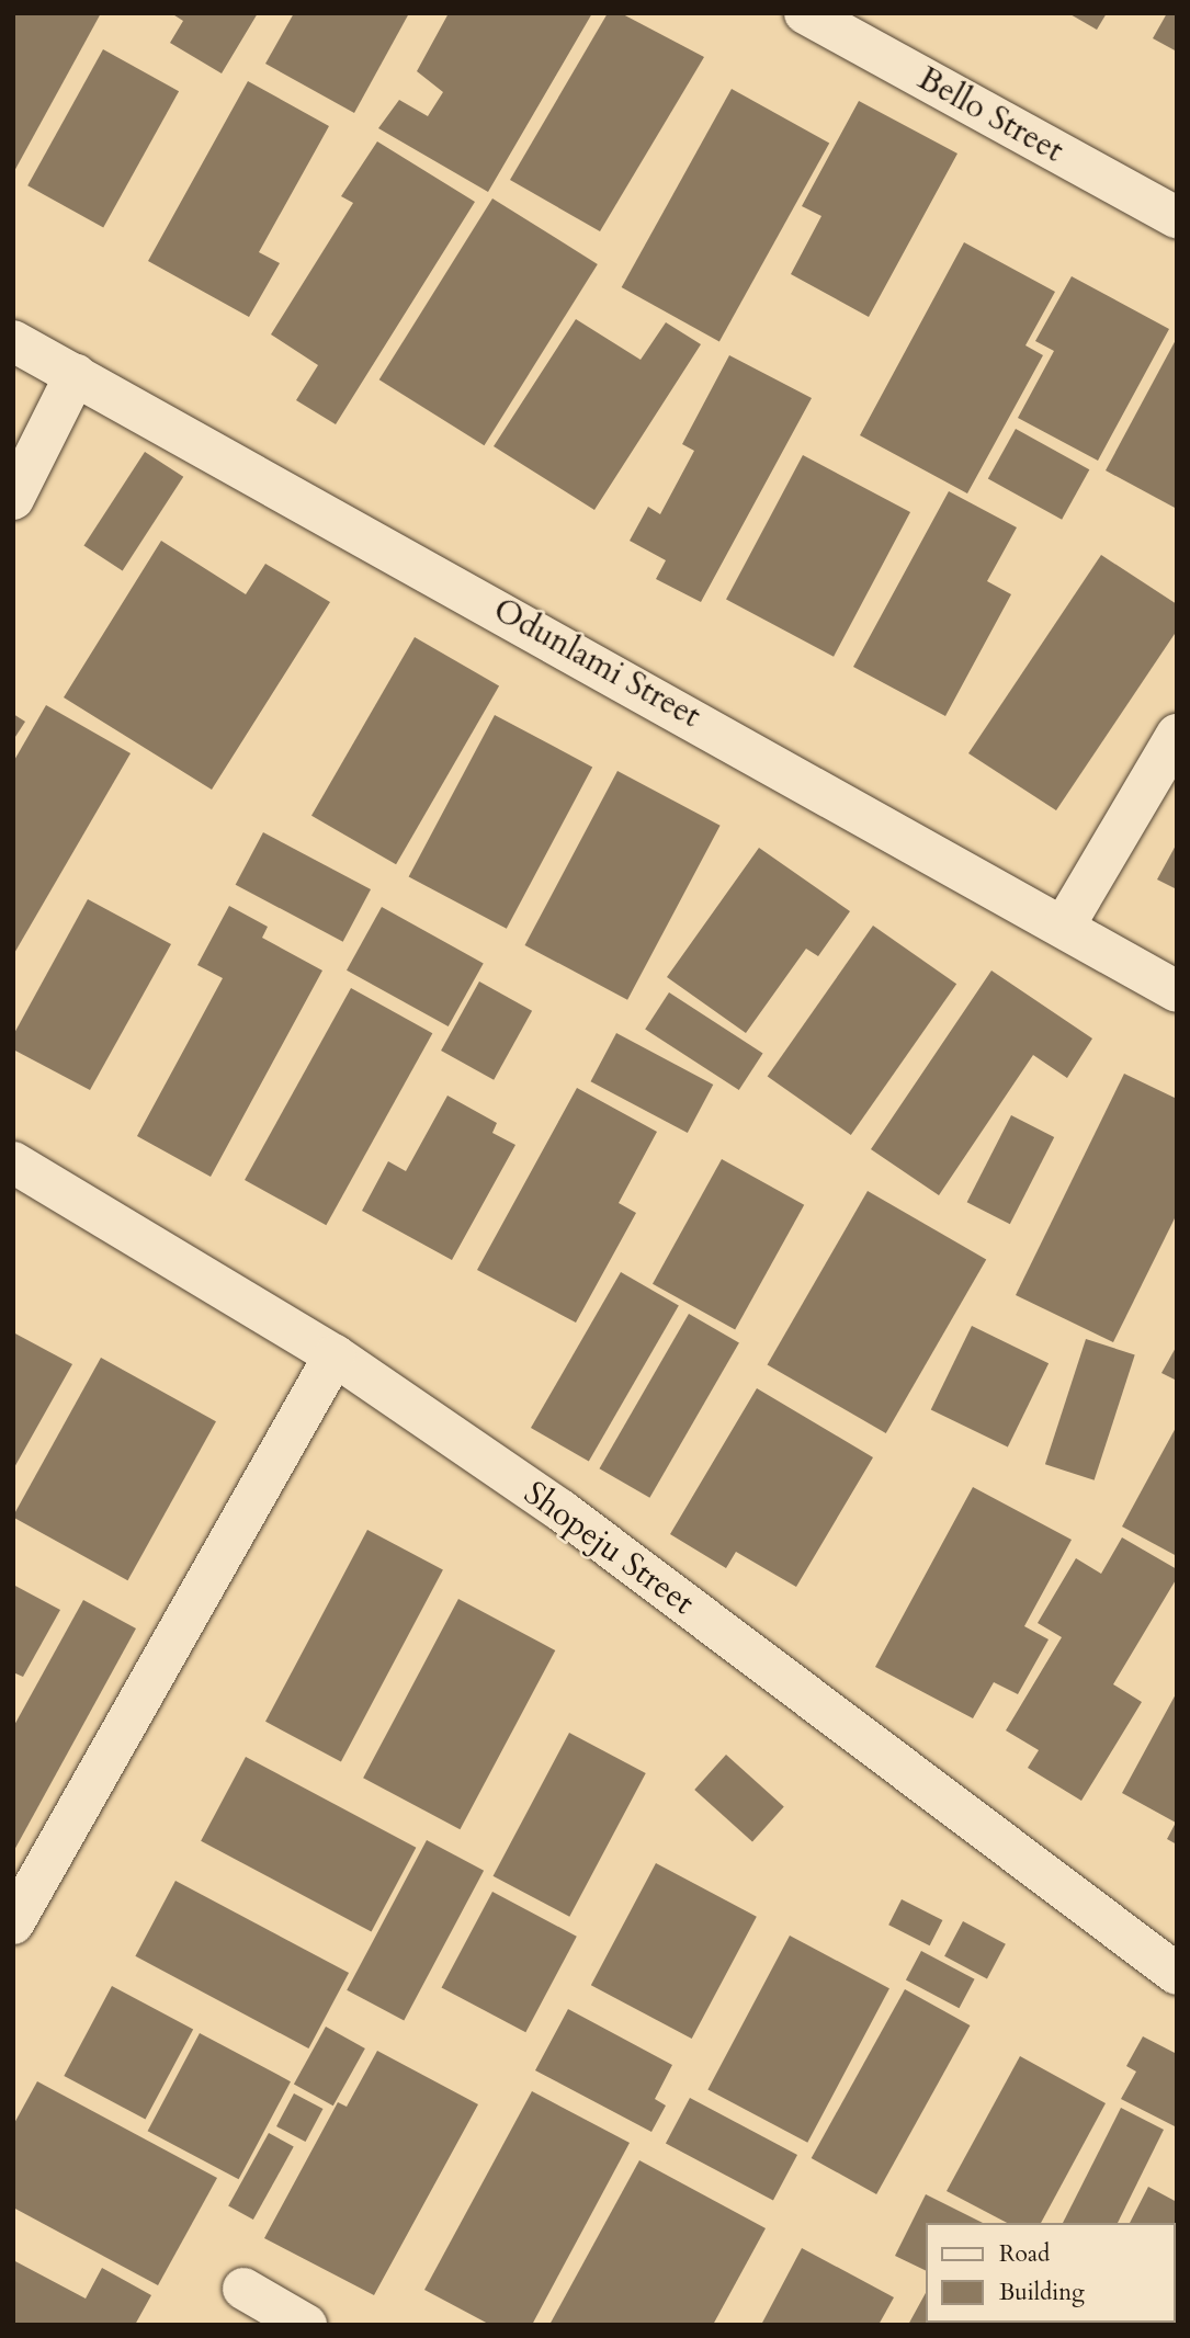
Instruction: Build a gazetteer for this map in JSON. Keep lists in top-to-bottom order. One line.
{"streets":{"street":["Bello Street","Odunlami Street","Shopeju Street"]},"legend":["Road","Building"]}
